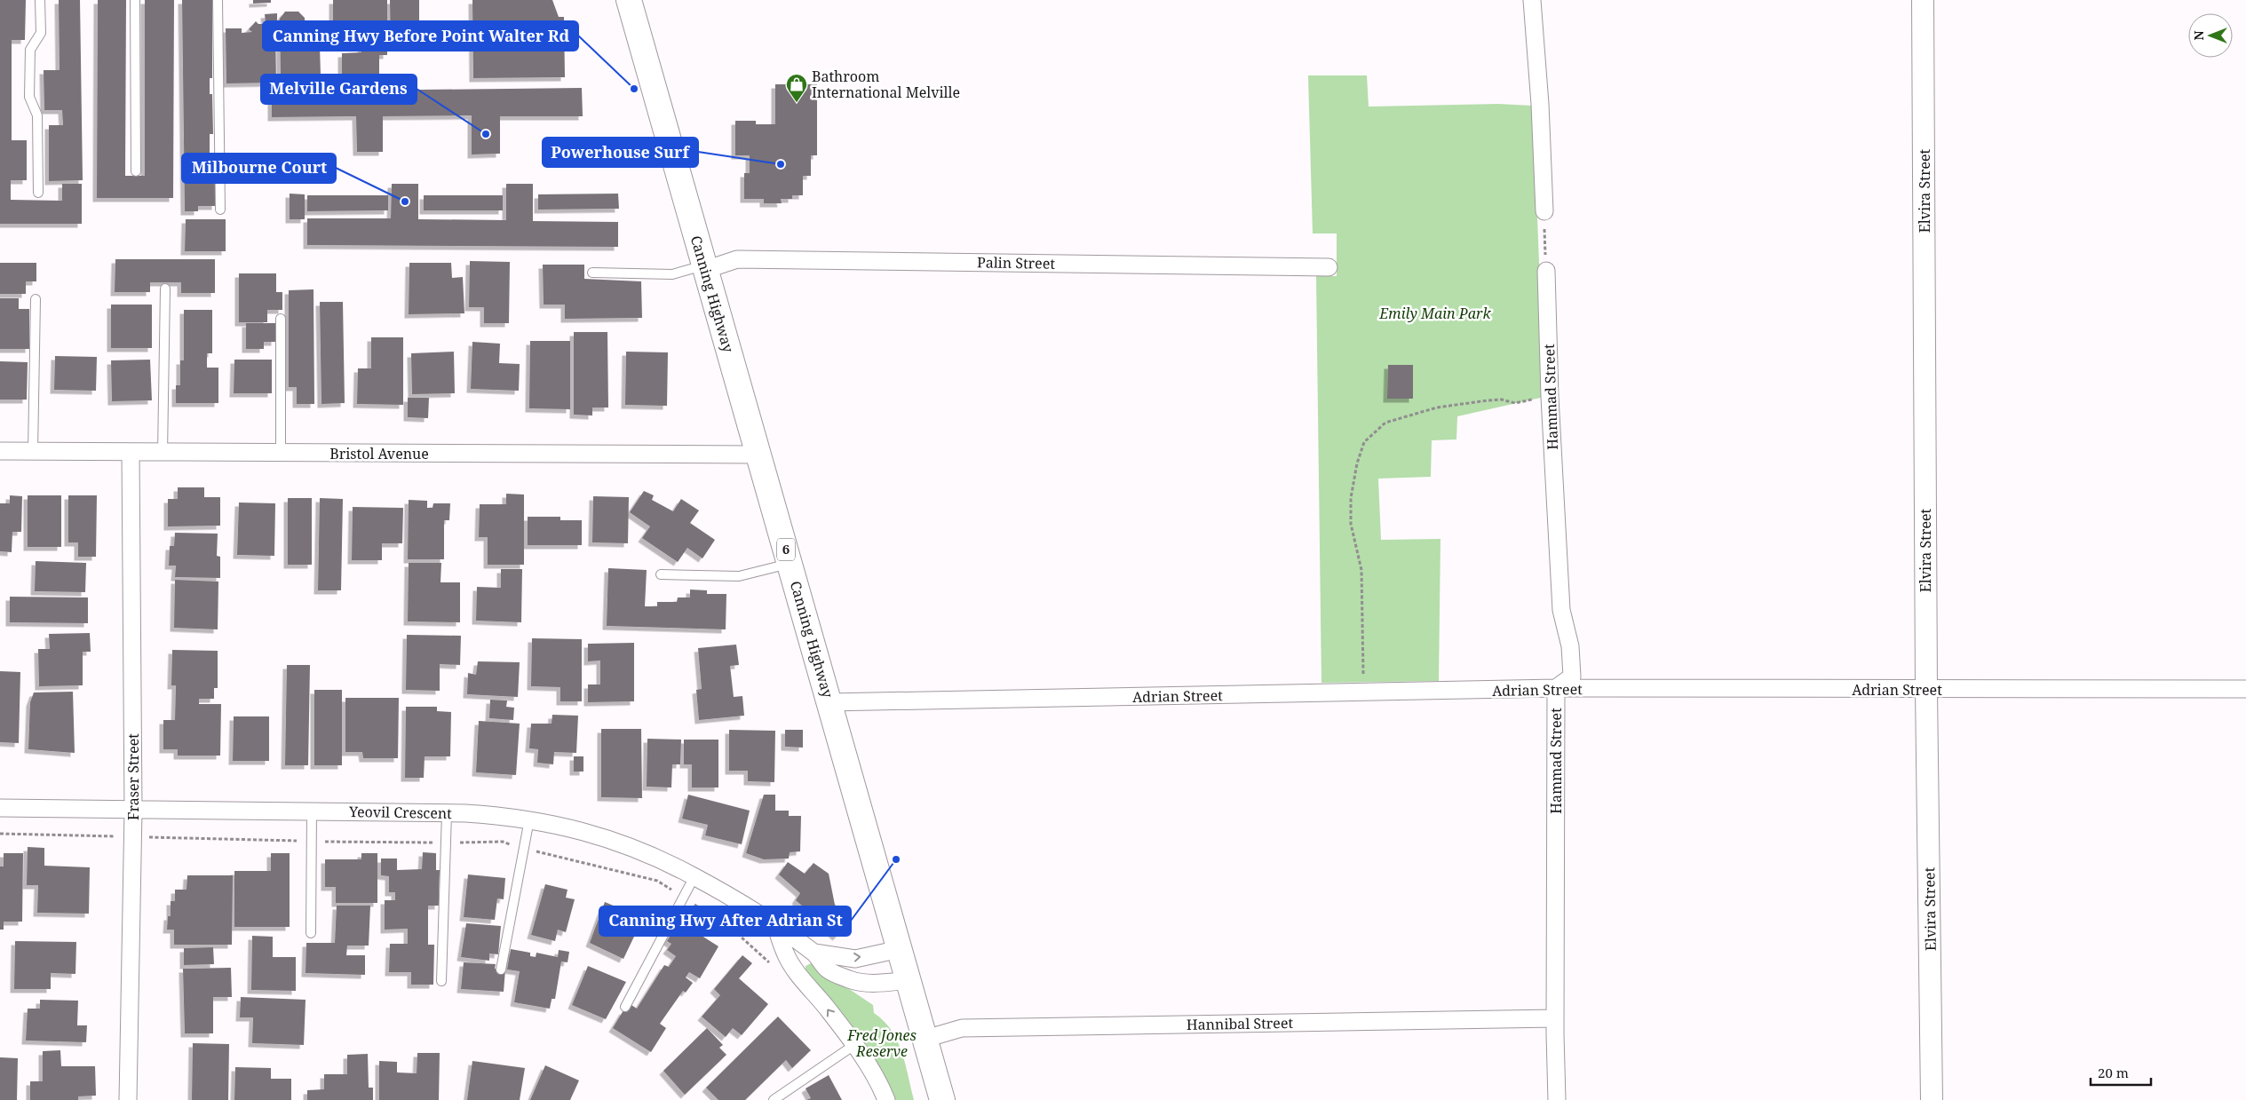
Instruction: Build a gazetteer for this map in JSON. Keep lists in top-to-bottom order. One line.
{"streets":{"highway":["Canning Highway","6"],"street":["Elvira Street","Palin Street","Hammad Street","Bristol Avenue","Adrian Street","Fraser Street","Yeovil Crescent","Hannibal Street"]},"crossings":[["Elvira Street","Adrian Street"],["Palin Street","Canning Highway"],["Canning Highway","Bristol Avenue"],["Canning Highway","Adrian Street"],["Canning Highway","Yeovil Crescent"],["Canning Highway","Hannibal Street"],["Hammad Street","Adrian Street"],["Hammad Street","Hannibal Street"],["Bristol Avenue","Fraser Street"],["Fraser Street","Yeovil Crescent"]],"parks":["Emily Main Park","Fred Jones Reserve"],"places":{"other":["Canning Hwy Before Point Walter Rd","Melville Gardens","Powerhouse Surf","Milbourne Court","Canning Hwy After Adrian St"],"shop":["Bathroom International Melville"]},"scale_bar":"20 m","north":"left"}
